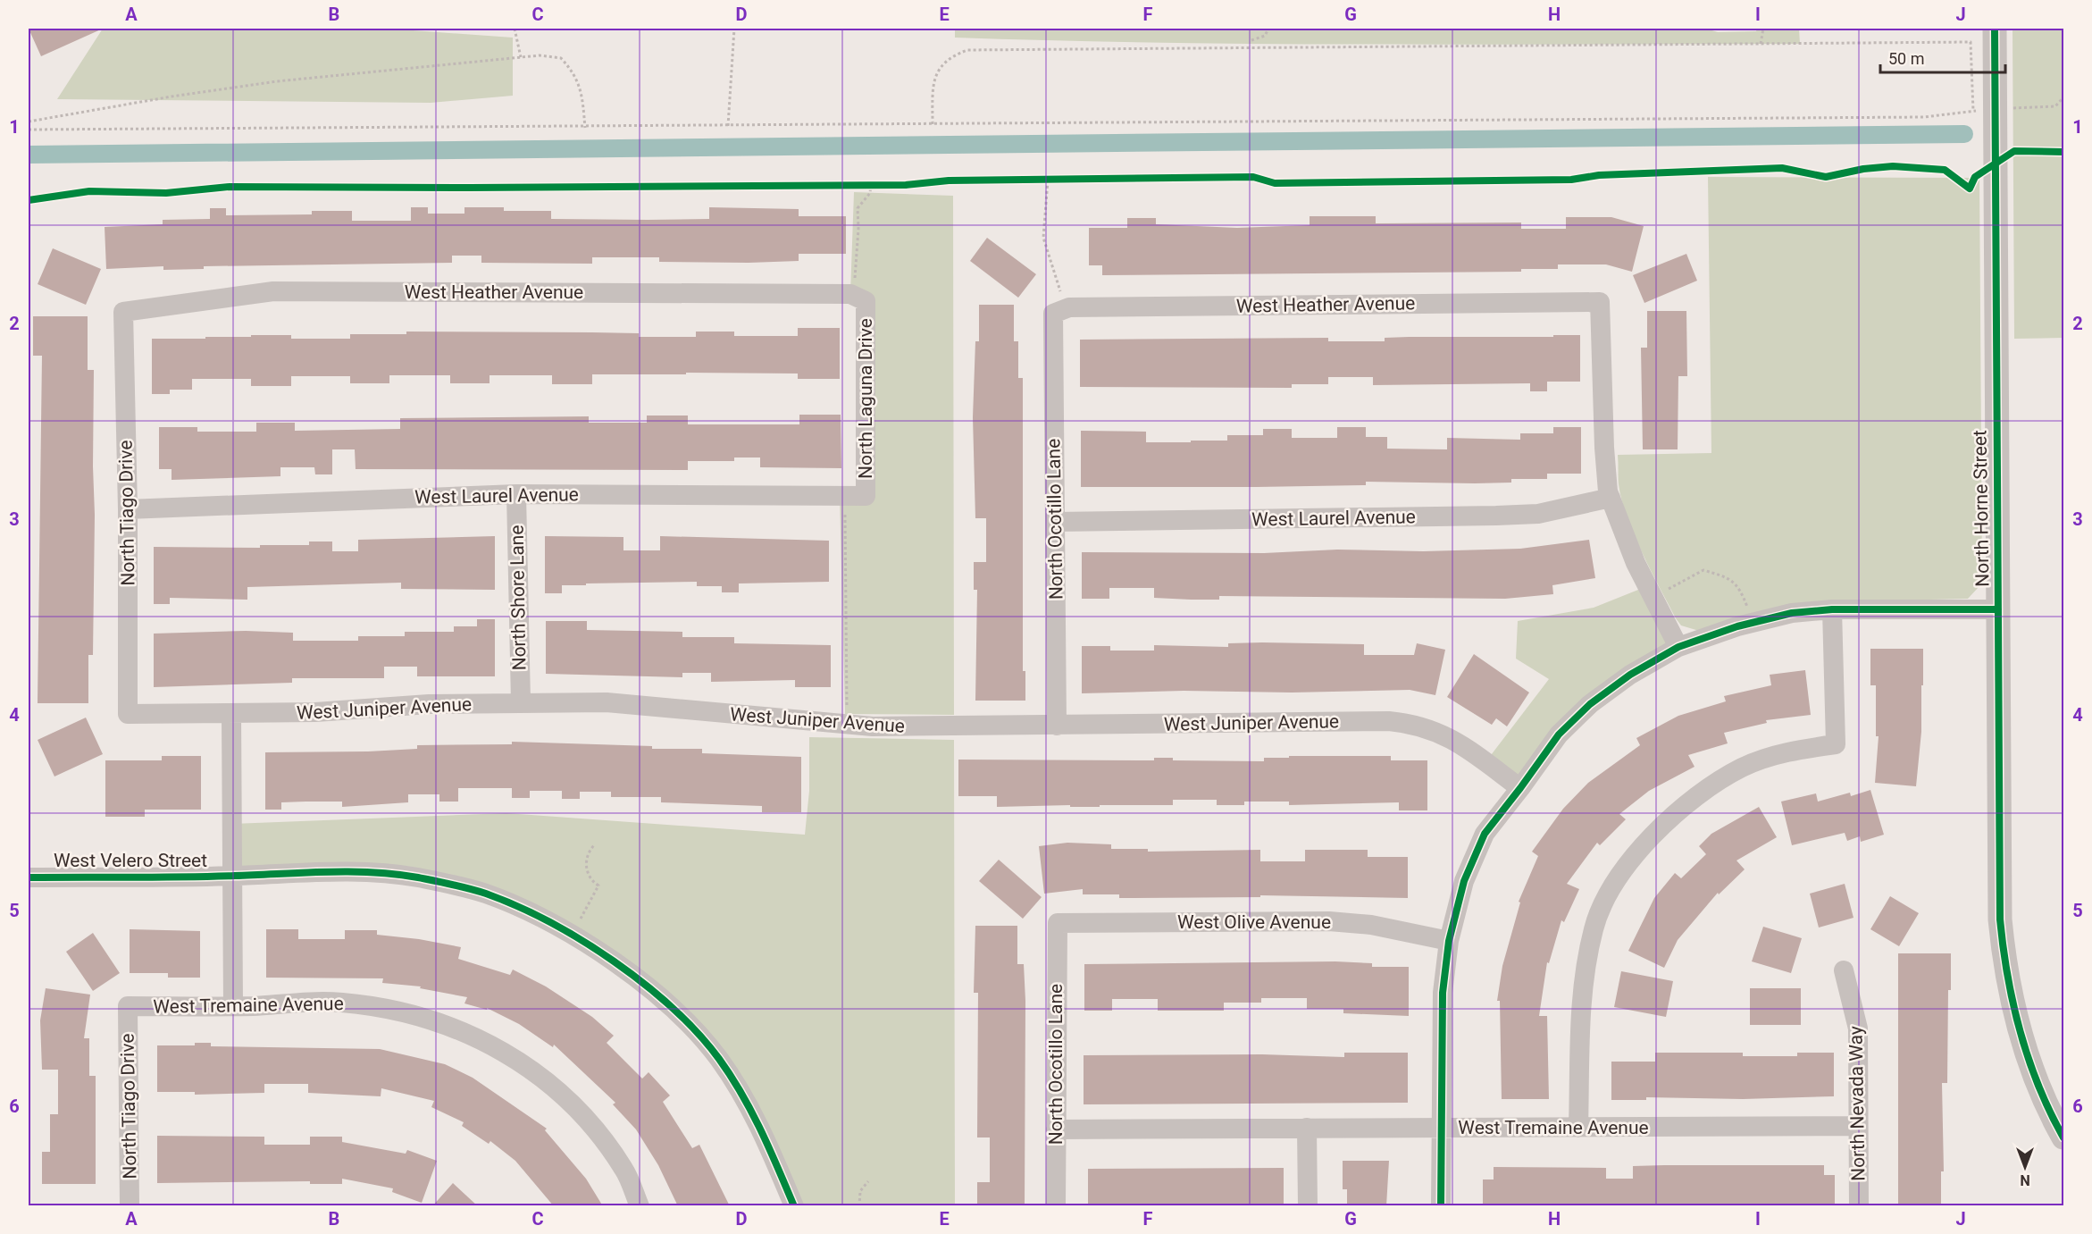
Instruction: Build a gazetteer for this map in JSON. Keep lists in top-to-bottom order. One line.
{"streets":{"street":["West Heather Avenue","North Laguna Drive","West Laurel Avenue","North Horne Street","North Tiago Drive","North Ocotillo Lane","North Shore Lane","West Juniper Avenue","West Velero Street","West Olive Avenue","West Tremaine Avenue","North Nevada Way"]},"crossings":[["West Heather Avenue","North Laguna Drive"],["West Heather Avenue","West Laurel Avenue"],["West Heather Avenue","North Tiago Drive"],["West Heather Avenue","North Ocotillo Lane"],["North Laguna Drive","West Laurel Avenue"],["West Laurel Avenue","North Tiago Drive"],["West Laurel Avenue","North Ocotillo Lane"],["West Laurel Avenue","North Shore Lane"],["North Tiago Drive","West Juniper Avenue"],["North Tiago Drive","West Tremaine Avenue"],["North Ocotillo Lane","West Juniper Avenue"],["North Ocotillo Lane","West Olive Avenue"],["North Ocotillo Lane","West Tremaine Avenue"],["North Shore Lane","West Juniper Avenue"],["West Tremaine Avenue","North Nevada Way"]],"scale_bar":"50 m","north":"bottom","grid":{"columns":["A","B","C","D","E","F","G","H","I","J"],"rows":["1","2","3","4","5","6"]}}
